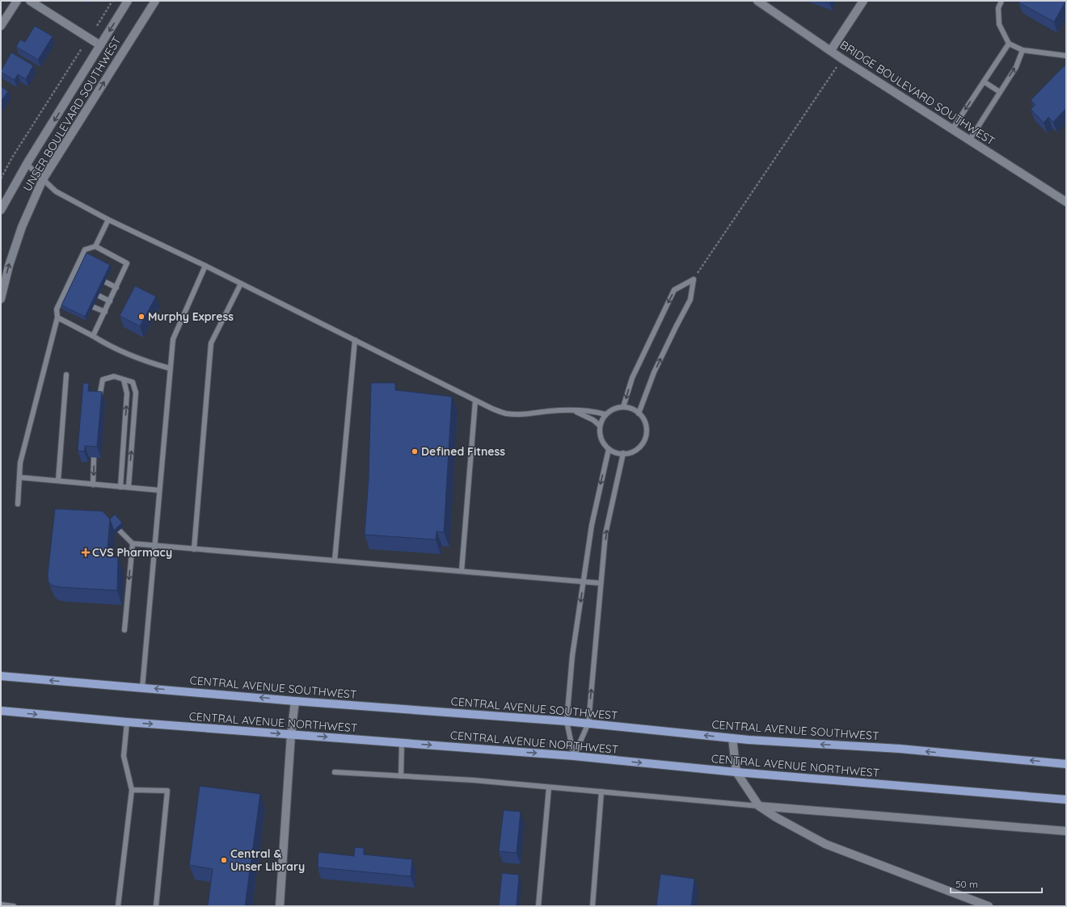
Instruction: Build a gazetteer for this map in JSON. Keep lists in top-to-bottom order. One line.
{"streets":{"main road":["CENTRAL AVENUE SOUTHWEST","CENTRAL AVENUE NORTHWEST"],"street":["BRIDGE BOULEVARD SOUTHWEST","UNSER BOULEVARD SOUTHWEST"]},"one_way":["CENTRAL AVENUE SOUTHWEST","CENTRAL AVENUE NORTHWEST"],"places":{"other":["Murphy Express","Defined Fitness","Central & Unser Library"],"health":["CVS Pharmacy"]},"scale_bar":"50 m"}
